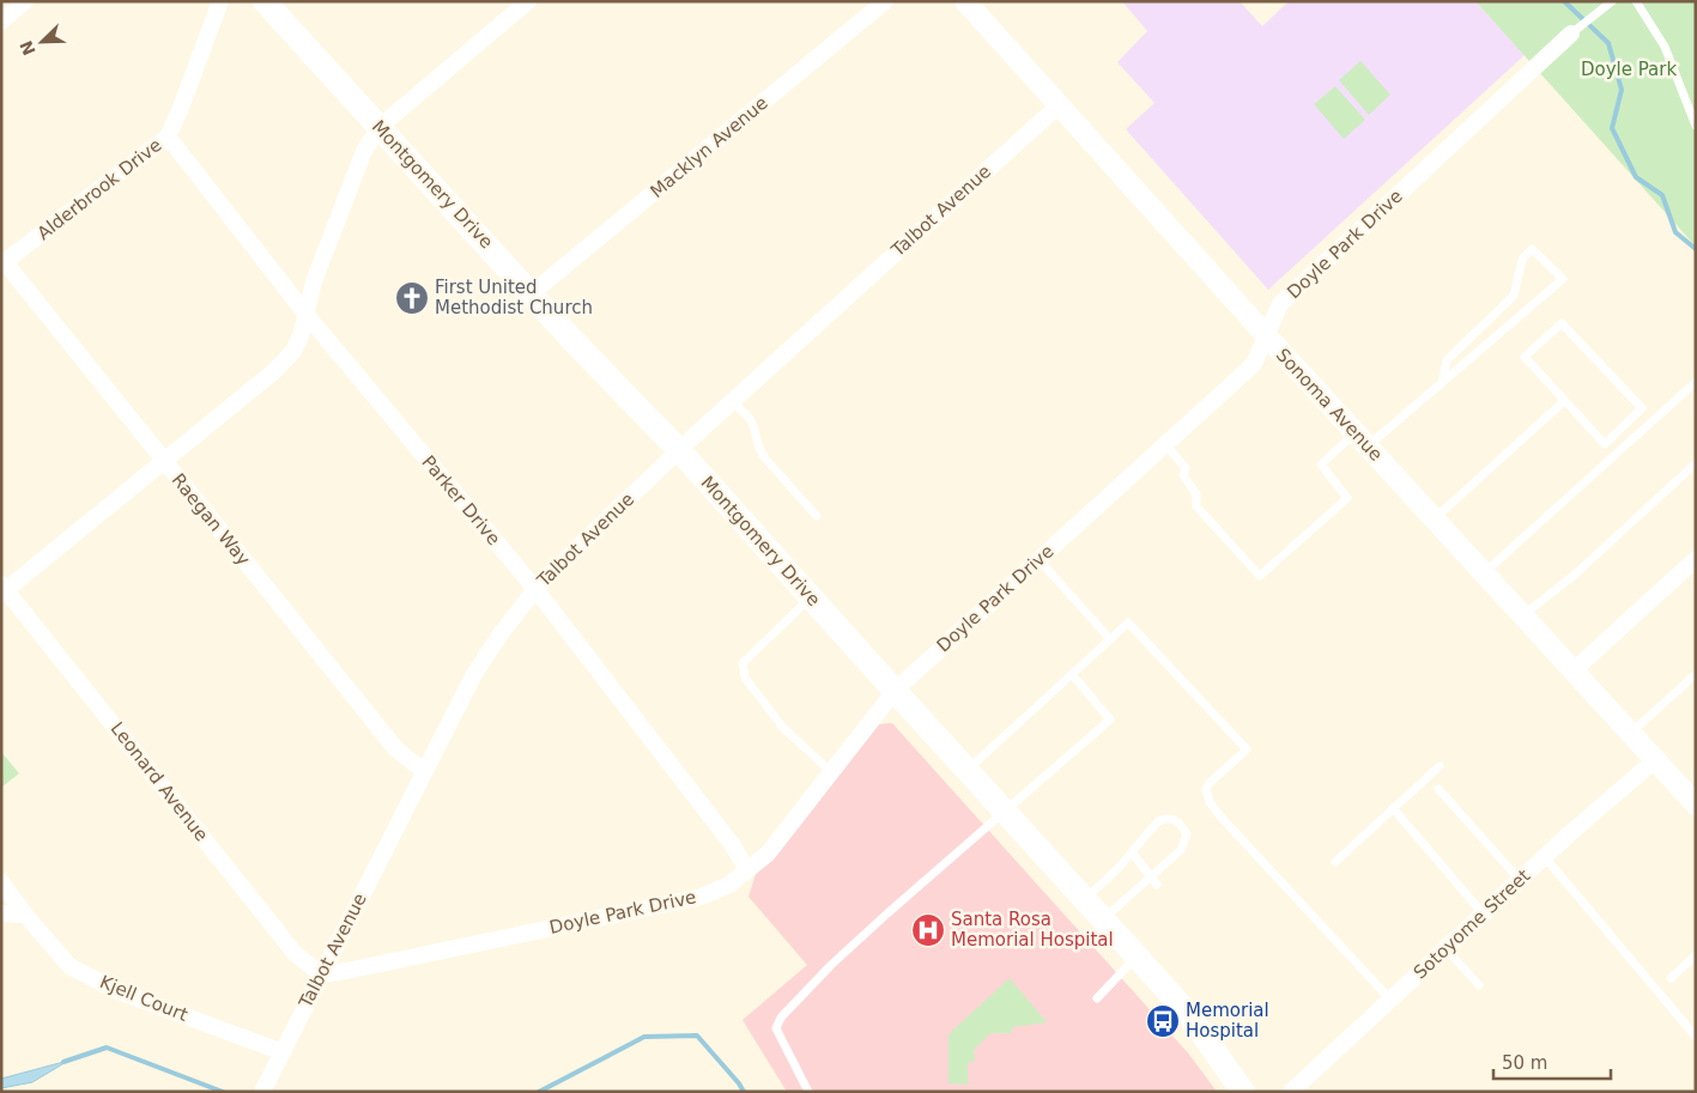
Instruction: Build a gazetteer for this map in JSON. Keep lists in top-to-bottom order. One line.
{"streets":{"main road":["Montgomery Drive"],"street":["Macklyn Avenue","Alderbrook Drive","Talbot Avenue","Doyle Park Drive","Sonoma Avenue","Parker Drive","Raegan Way","Leonard Avenue","Sotoyome Street","Kjell Court"]},"crossings":[["Macklyn Avenue","Montgomery Drive"],["Montgomery Drive","Talbot Avenue"],["Montgomery Drive","Doyle Park Drive"],["Alderbrook Drive","Parker Drive"],["Alderbrook Drive","Raegan Way"],["Talbot Avenue","Doyle Park Drive"],["Talbot Avenue","Sonoma Avenue"],["Talbot Avenue","Parker Drive"],["Talbot Avenue","Raegan Way"],["Talbot Avenue","Leonard Avenue"],["Talbot Avenue","Kjell Court"],["Doyle Park Drive","Sonoma Avenue"],["Doyle Park Drive","Parker Drive"],["Doyle Park Drive","Leonard Avenue"],["Sonoma Avenue","Sotoyome Street"]],"parks":["Doyle Park"],"places":{"church":["First United Methodist Church"],"hospital":["Santa Rosa Memorial Hospital"],"bus stop":["Memorial Hospital"]},"scale_bar":"50 m","north":"bottom left"}
